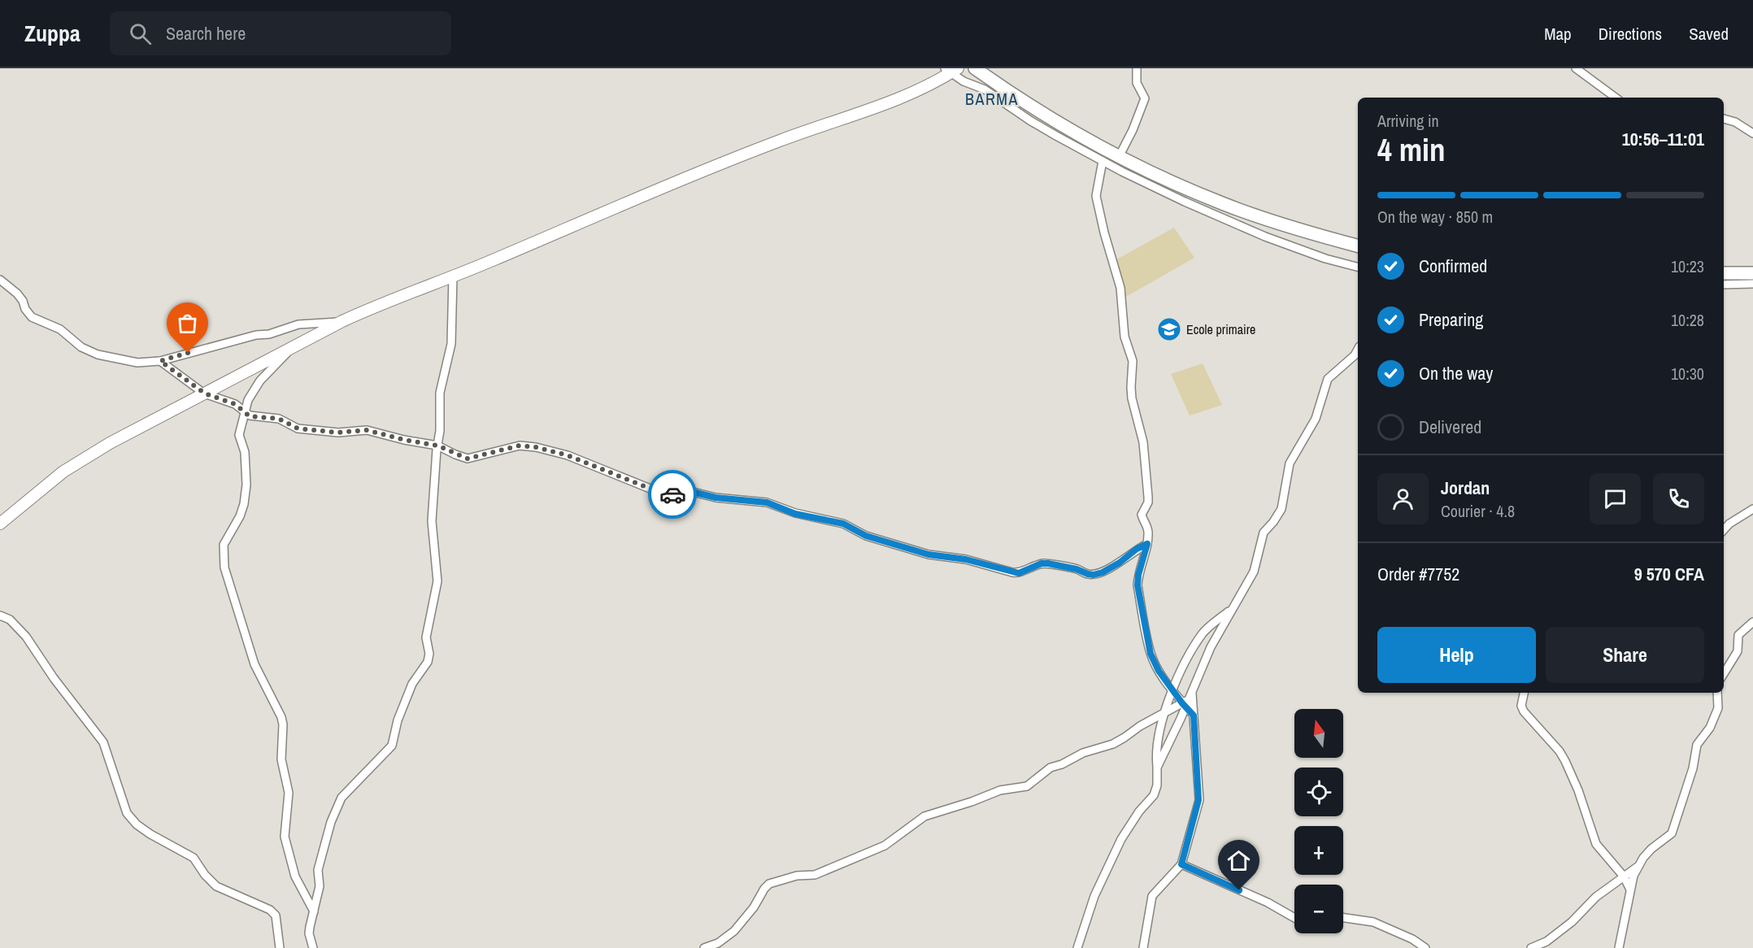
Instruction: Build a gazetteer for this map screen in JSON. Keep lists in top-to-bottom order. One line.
{"districts":["BARMA"],"places":{"school or university":["Ecole primaire"]},"north":"top","page":{"header":"Zuppa","search":"Search here","nav":["Map","Directions","Saved"],"heading":["4 min","Arriving in","10:56–11:01"],"panel":["Jordan","Courier · 4.8","Order #7752","9 570 CFA"],"bar":"On the way · 850 m","list":[["Confirmed","10:23"],["Preparing","10:28"],["On the way","10:30"],"Delivered"],"buttons":["Help","Share"],"map_buttons":["+","−"]}}
